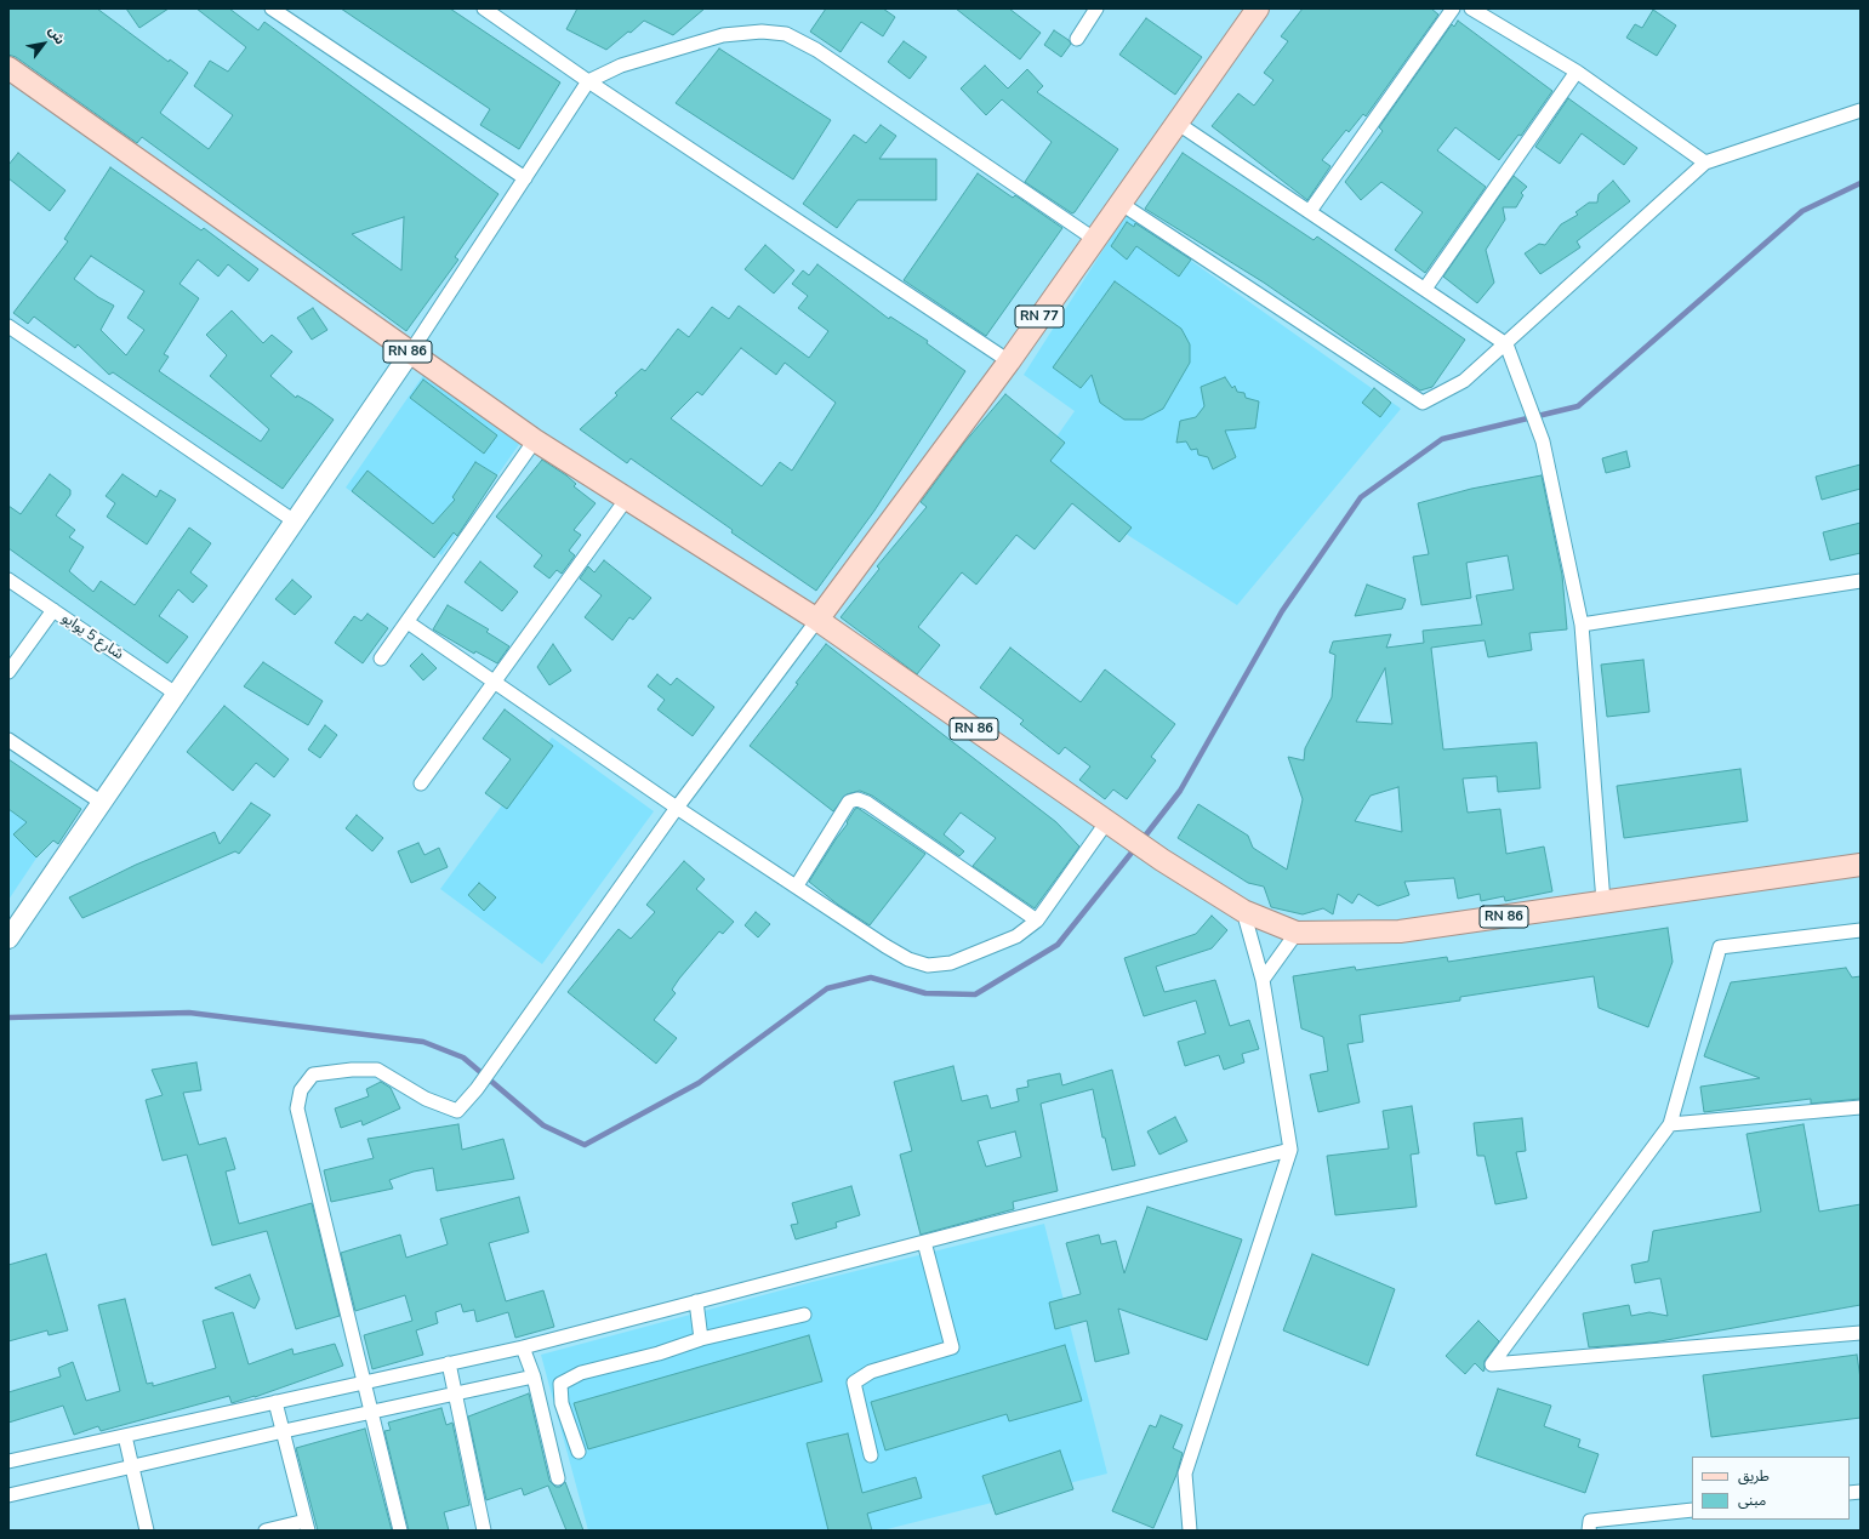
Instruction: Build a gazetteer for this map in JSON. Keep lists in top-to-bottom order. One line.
{"streets":{"main road":["RN 77","RN 86"],"street":["شارع 5 يوايو"]},"crossings":[["RN 77","RN 86"]],"legend":["طريق","مبنى"],"north":"top right"}
